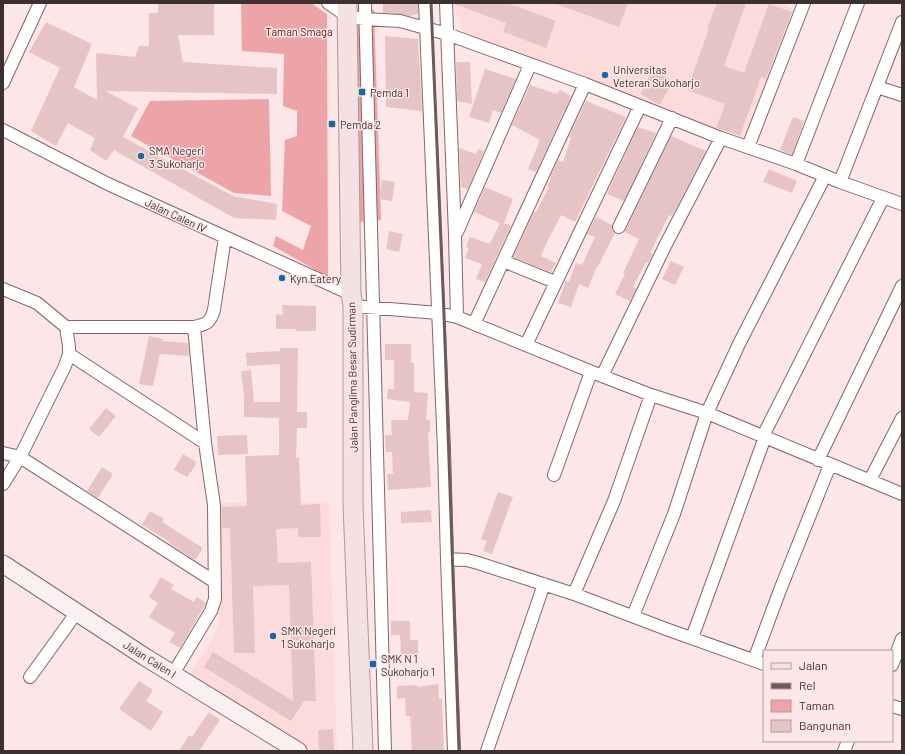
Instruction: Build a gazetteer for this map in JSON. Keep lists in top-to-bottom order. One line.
{"streets":{"main road":["Jalan Panglima Besar Sudirman"],"street":["Jalan Calen IV","Jalan Calen I"]},"crossings":[["Jalan Calen IV","Jalan Panglima Besar Sudirman"]],"parks":["Taman Smaga"],"places":{"other":["Universitas Veteran Sukoharjo","SMA Negeri 3 Sukoharjo","Kyn Eatery","SMK Negeri 1 Sukoharjo"],"transit":["Pemda 1","Pemda 2","SMK N 1 Sukoharjo 1"]},"legend":["Jalan","Rel","Taman","Bangunan"]}
